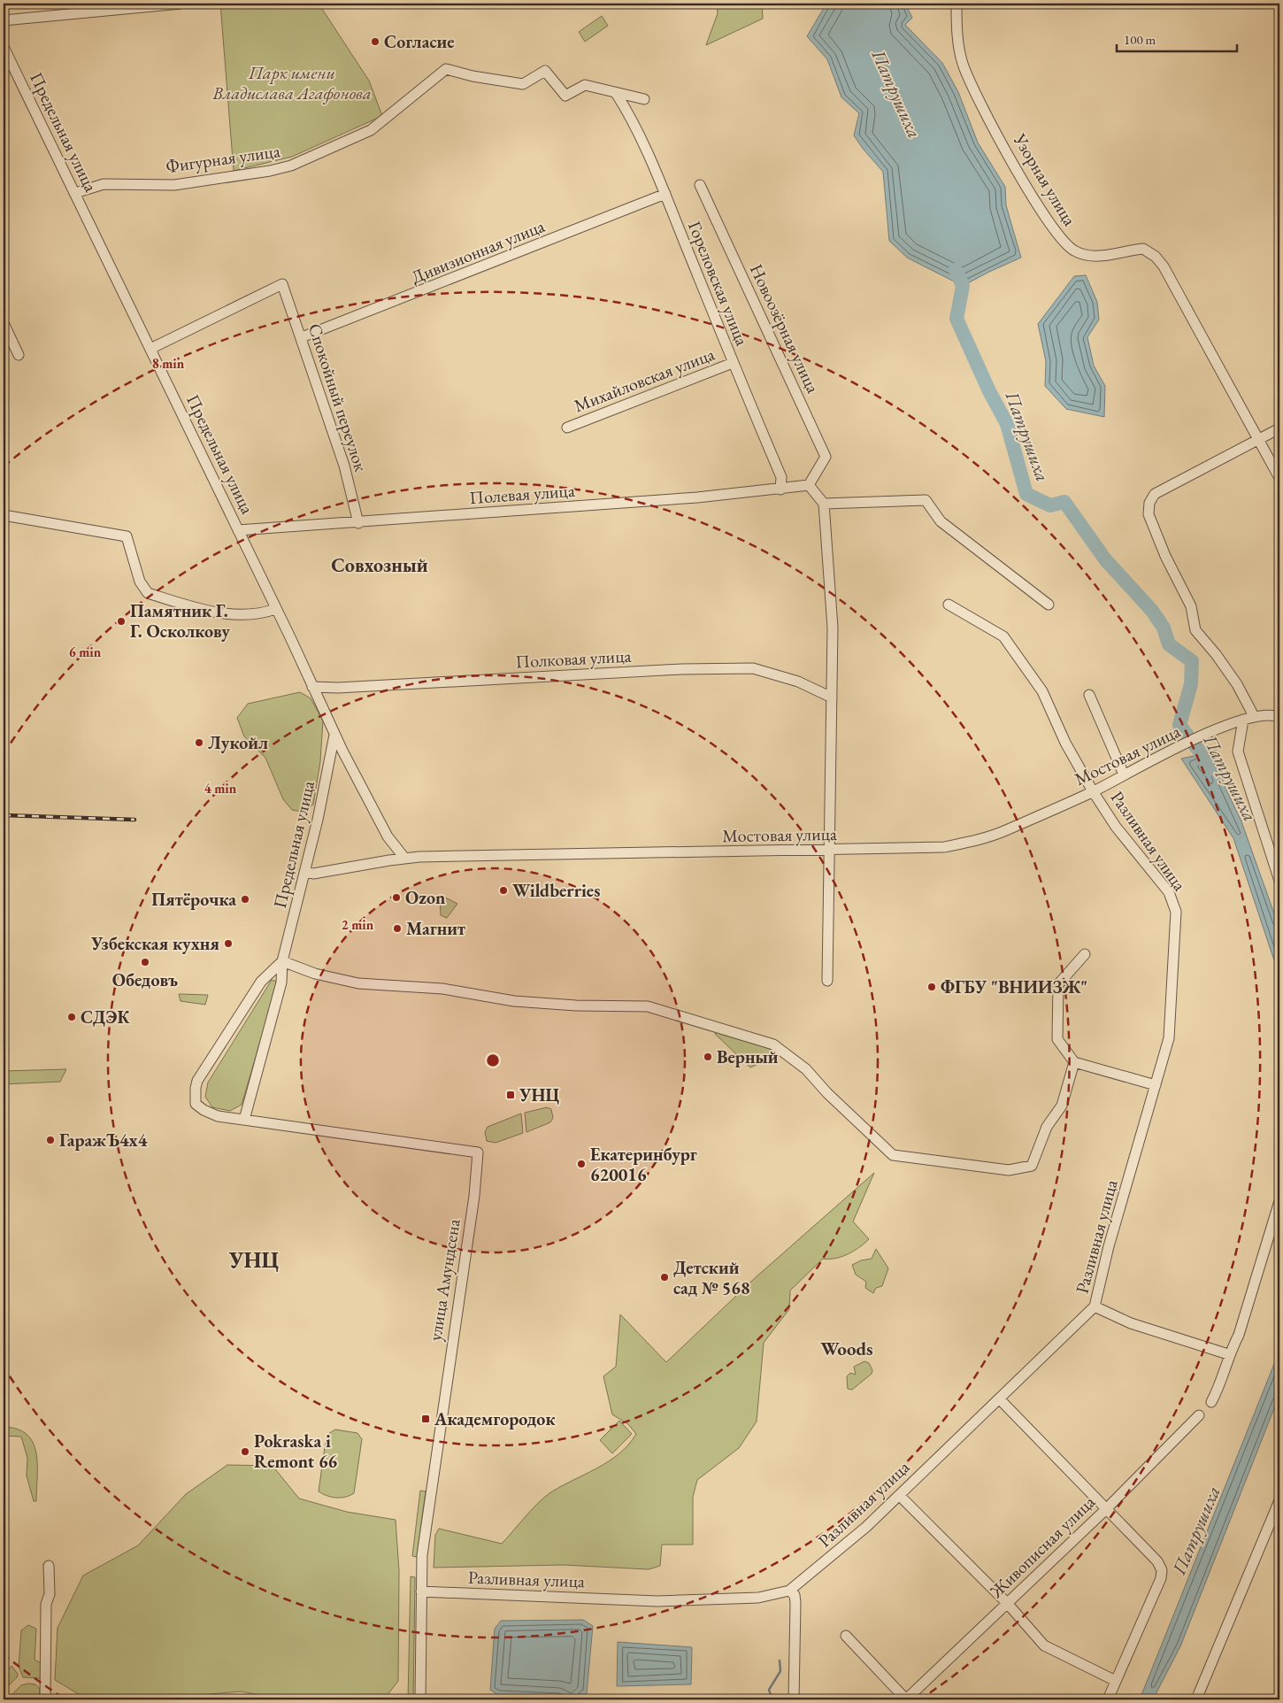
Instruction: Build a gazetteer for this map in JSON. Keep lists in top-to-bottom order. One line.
{"streets":{"street":["Предельная улица","Фигурная улица","Узорная улица","Дивизионная улица","Гореловская улица","Новоозёрная улица","Михайловская улица","Спокойный переулок","Полевая улица","Полковая улица","Мостовая улица","Разливная улица","улица Амундсена","Живописная улица"]},"crossings":[["Предельная улица","Фигурная улица"],["Предельная улица","Спокойный переулок"],["Предельная улица","Полевая улица"],["Предельная улица","Полковая улица"],["Предельная улица","Мостовая улица"],["Предельная улица","улица Амундсена"],["Фигурная улица","Гореловская улица"],["Дивизионная улица","Гореловская улица"],["Дивизионная улица","Спокойный переулок"],["Гореловская улица","Михайловская улица"],["Гореловская улица","Полевая улица"],["Новоозёрная улица","Полевая улица"],["Спокойный переулок","Полевая улица"],["Мостовая улица","Разливная улица"],["Разливная улица","улица Амундсена"]],"districts":["Совхозный","УНЦ","Woods"],"water":["Патрушиха"],"parks":["Парк имени Владислава Агафонова"],"places":{"other":["Согласие","Памятник Г. Г. Осколкову","Лукойл","Wildberries","Ozon","Пятёрочка","Магнит","Узбекская кухня","Обедовъ","ФГБУ \"ВНИИЗЖ\"","СДЭК","Верный","ГаражЪ4х4","Екатеринбург 620016","Детский сад № 568","Pokraska i Remont 66"],"transit":["УНЦ","Академгородок"]},"scale_bar":"100 m","rings":["8 min","6 min","4 min","2 min"]}
